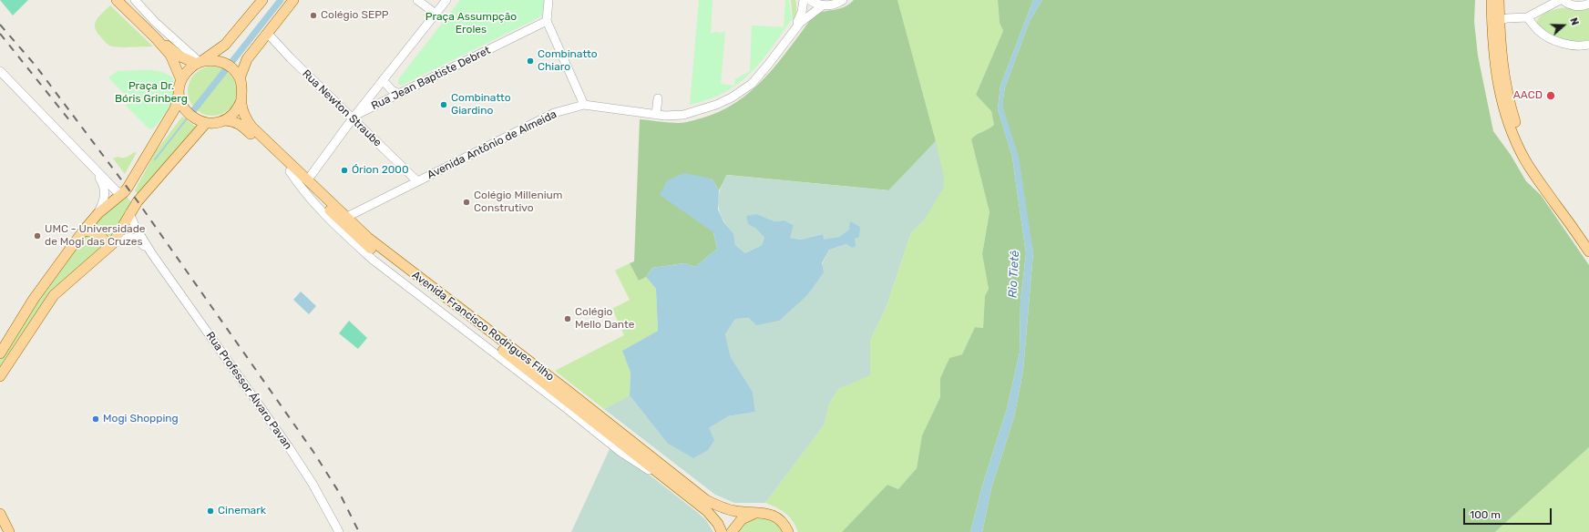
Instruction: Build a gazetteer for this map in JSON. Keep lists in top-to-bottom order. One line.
{"streets":{"main road":["Avenida Francisco Rodrigues Filho"],"street":["Rua Jean Baptiste Debret","Rua Newton Straube","Avenida Antônio de Almeida","Rua Professor Álvaro Pavan"]},"crossings":[["Rua Jean Baptiste Debret","Rua Newton Straube"],["Rua Newton Straube","Avenida Antônio de Almeida"],["Avenida Antônio de Almeida","Avenida Francisco Rodrigues Filho"]],"water":["Rio Tietê"],"parks":["Praça Assumpção Eroles","Praça Dr. Bóris Grinberg"],"places":["Colégio SEPP","Combinatto Chiaro","AACD","Combinatto Giardino","Órion 2000","Colégio Millenium Construtivo","UMC - Universidade de Mogi das Cruzes","Colégio Mello Dante","Mogi Shopping","Cinemark"],"scale_bar":"100 m","north":"right"}
